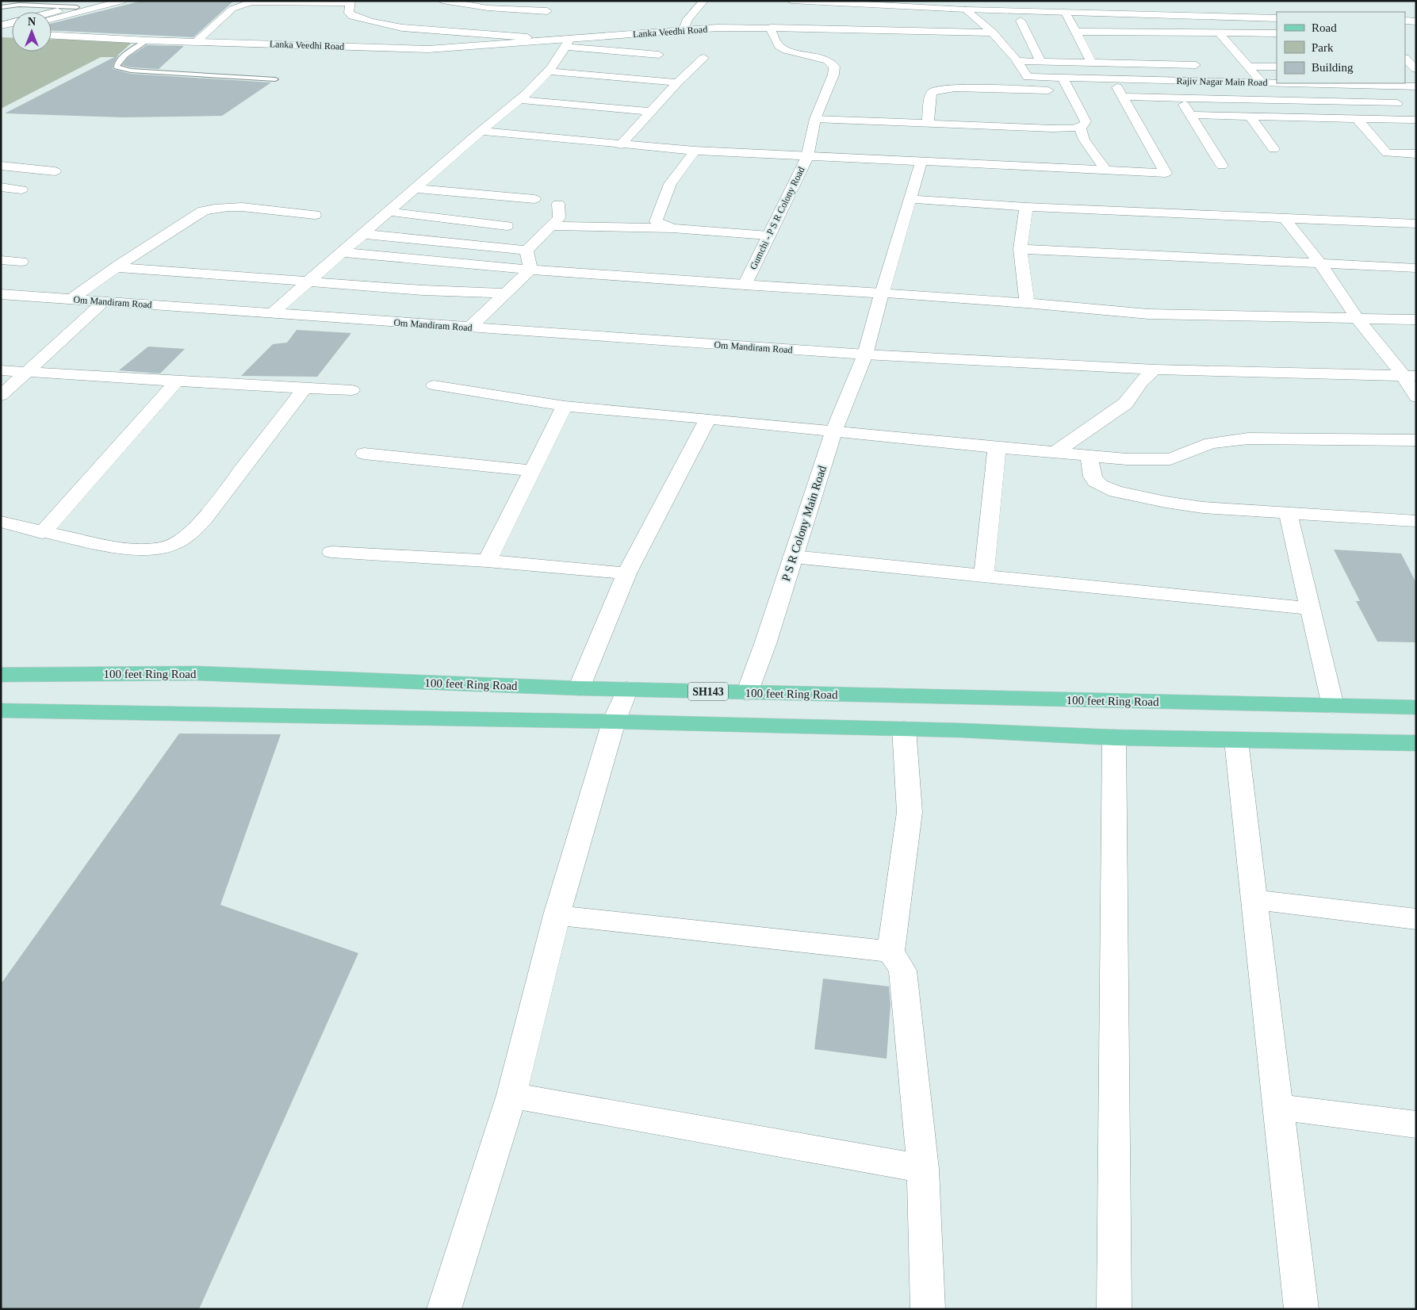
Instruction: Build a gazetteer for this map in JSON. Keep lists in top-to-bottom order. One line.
{"streets":{"main road":["100 feet Ring Road","SH143"],"street":["Lanka Veedhi Road","Rajiv Nagar Main Road","Gumchi - P S R Colony Road","Om Mandiram Road","P S R Colony Main Road"]},"crossings":[["Lanka Veedhi Road","Gumchi - P S R Colony Road"],["Om Mandiram Road","P S R Colony Main Road"],["P S R Colony Main Road","100 feet Ring Road"]],"legend":["Road","Park","Building"],"north":"top"}
